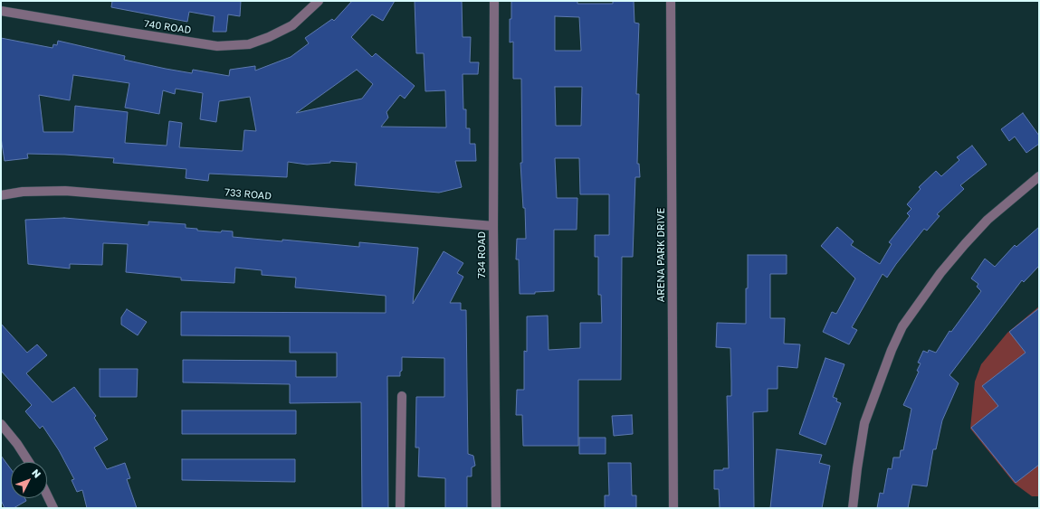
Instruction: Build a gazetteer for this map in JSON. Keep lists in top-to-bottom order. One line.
{"streets":{"street":["740 ROAD","733 ROAD","734 ROAD","ARENA PARK DRIVE"]},"crossings":[["733 ROAD","734 ROAD"]],"north":"top right"}
